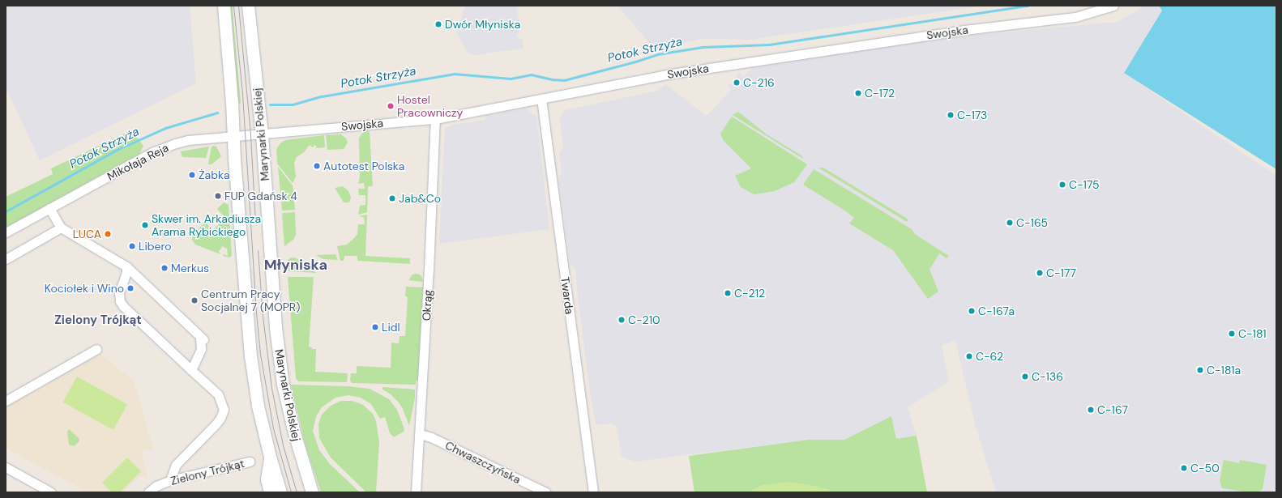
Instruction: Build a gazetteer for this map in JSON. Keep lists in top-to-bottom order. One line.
{"streets":{"main road":["Marynarki Polskiej"],"street":["Swojska","Mikołaja Reja","Twarda","Okrąg","Chwaszczyńska","Zielony Trójkąt"]},"crossings":[["Swojska","Marynarki Polskiej"],["Swojska","Mikołaja Reja"],["Swojska","Twarda"],["Swojska","Okrąg"],["Okrąg","Chwaszczyńska"]],"districts":["Młyniska","Zielony Trójkąt"],"water":["Potok Strzyża"],"places":["Dwór Młyniska","C-216","C-172","Hostel Pracowniczy","C-173","Autotest Polska","Żabka","C-175","FUP Gdańsk 4","Jab&Co","C-165","Skwer im. Arkadiusza Arama Rybickiego","LUCA","Libero","Merkus","C-177","Kociołek i Wino","C-212","Centrum Pracy Socjalnej 7 (MOPR)","C-167a","C-210","Lidl","C-181","C-62","C-181a","C-136","C-167","C-50"]}
